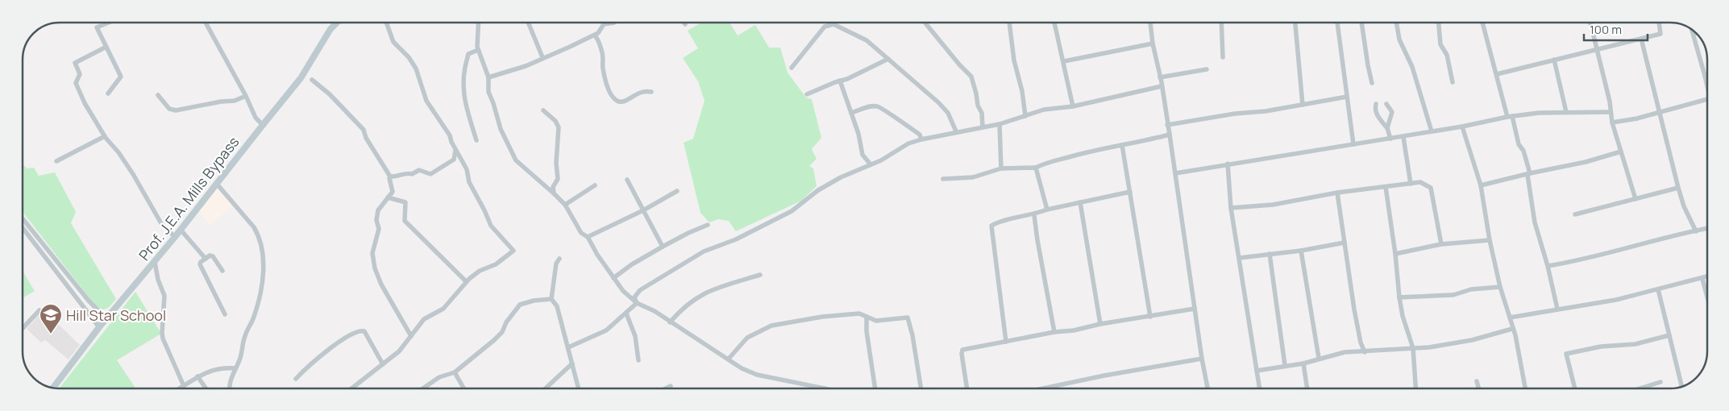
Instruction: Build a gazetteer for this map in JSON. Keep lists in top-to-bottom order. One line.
{"streets":{"street":["Prof. J.E.A. Mills Bypass"]},"places":{"school or university":["Hill Star School"]},"scale_bar":"100 m"}
